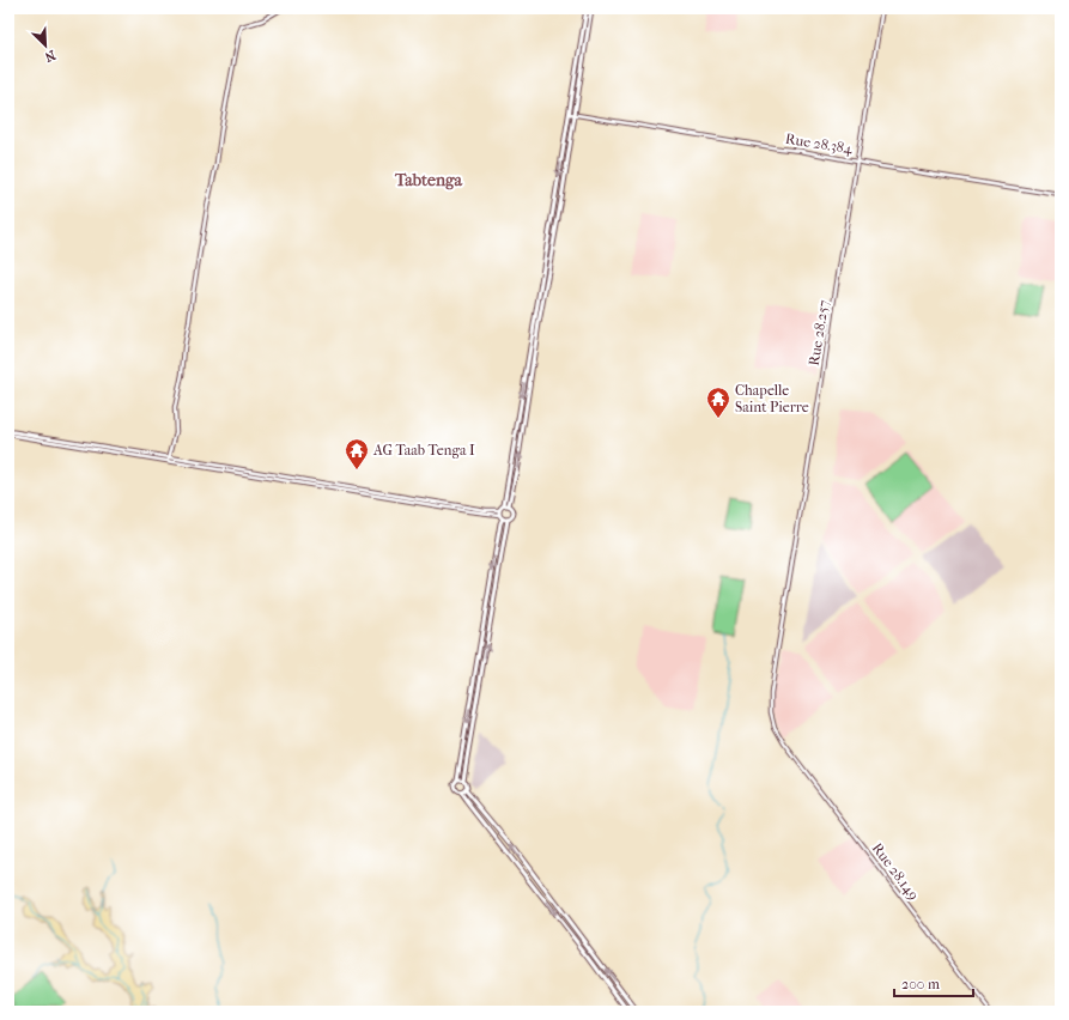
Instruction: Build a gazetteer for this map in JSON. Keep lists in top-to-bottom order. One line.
{"streets":{"street":["Rue 28.384","Rue 28.257","Rue 28.149"]},"crossings":[["Rue 28.384","Rue 28.257"],["Rue 28.257","Rue 28.149"]],"districts":["Tabtenga"],"places":{"temple":["Chapelle Saint Pierre","AG Taab Tenga I"]},"scale_bar":"200 m","north":"bottom right"}
